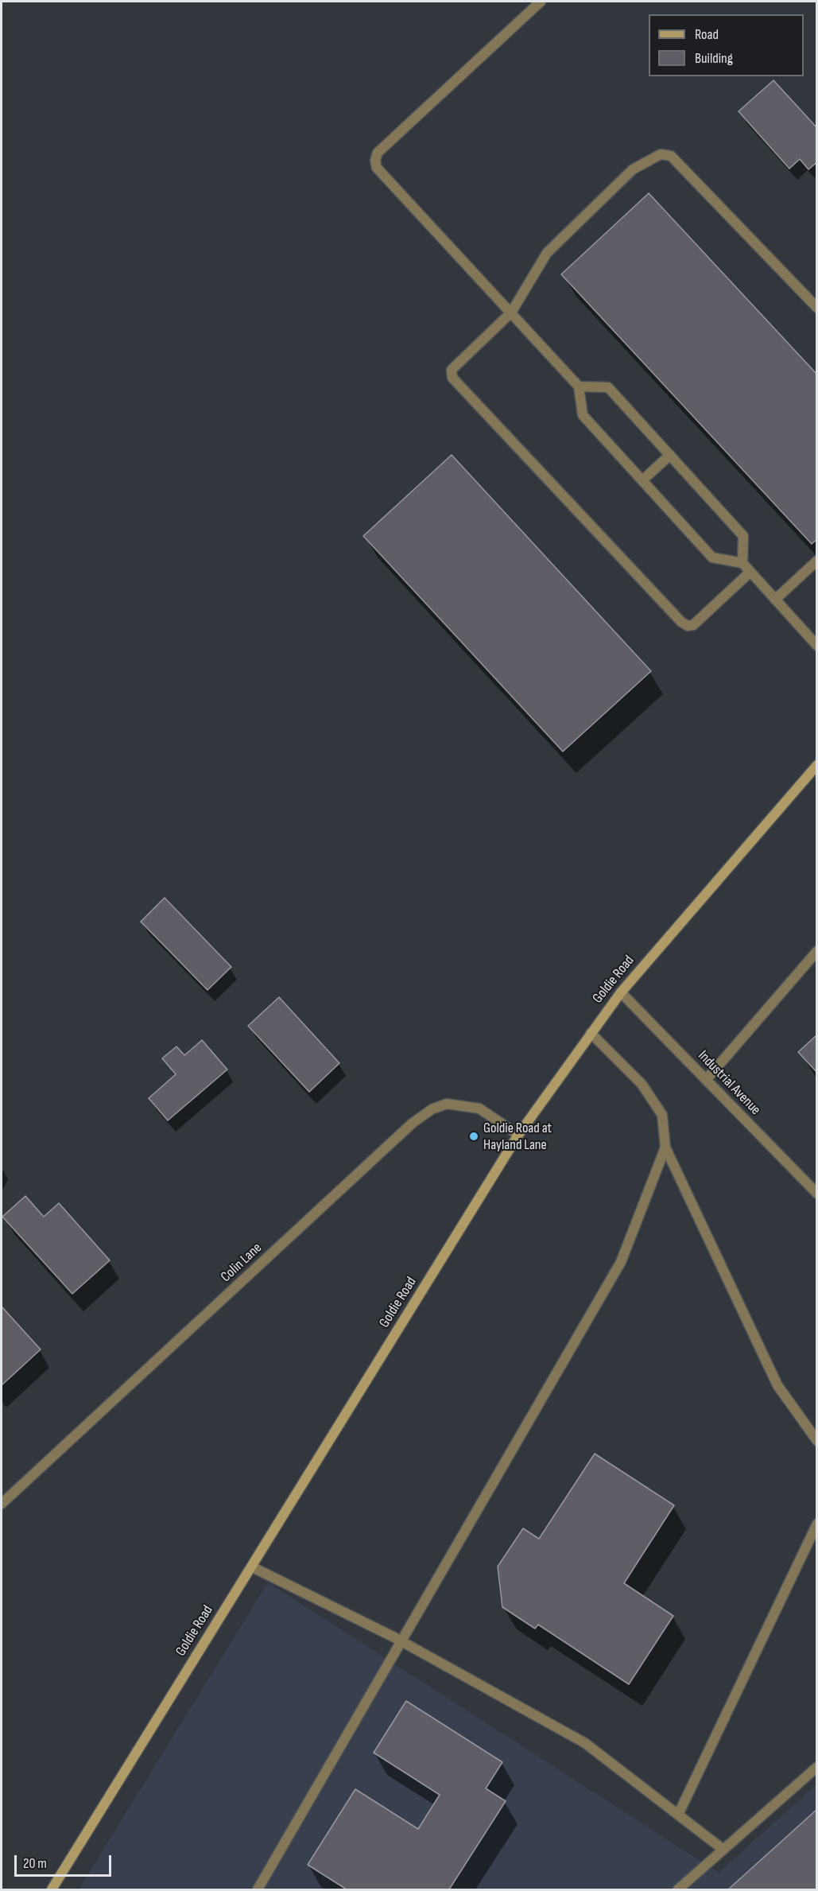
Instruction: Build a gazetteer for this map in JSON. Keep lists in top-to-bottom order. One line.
{"streets":{"street":["Goldie Road","Industrial Avenue","Colin Lane"]},"crossings":[["Goldie Road","Industrial Avenue"],["Goldie Road","Colin Lane"]],"places":["Goldie Road at Hayland Lane"],"legend":["Road","Building"],"scale_bar":"20 m"}
